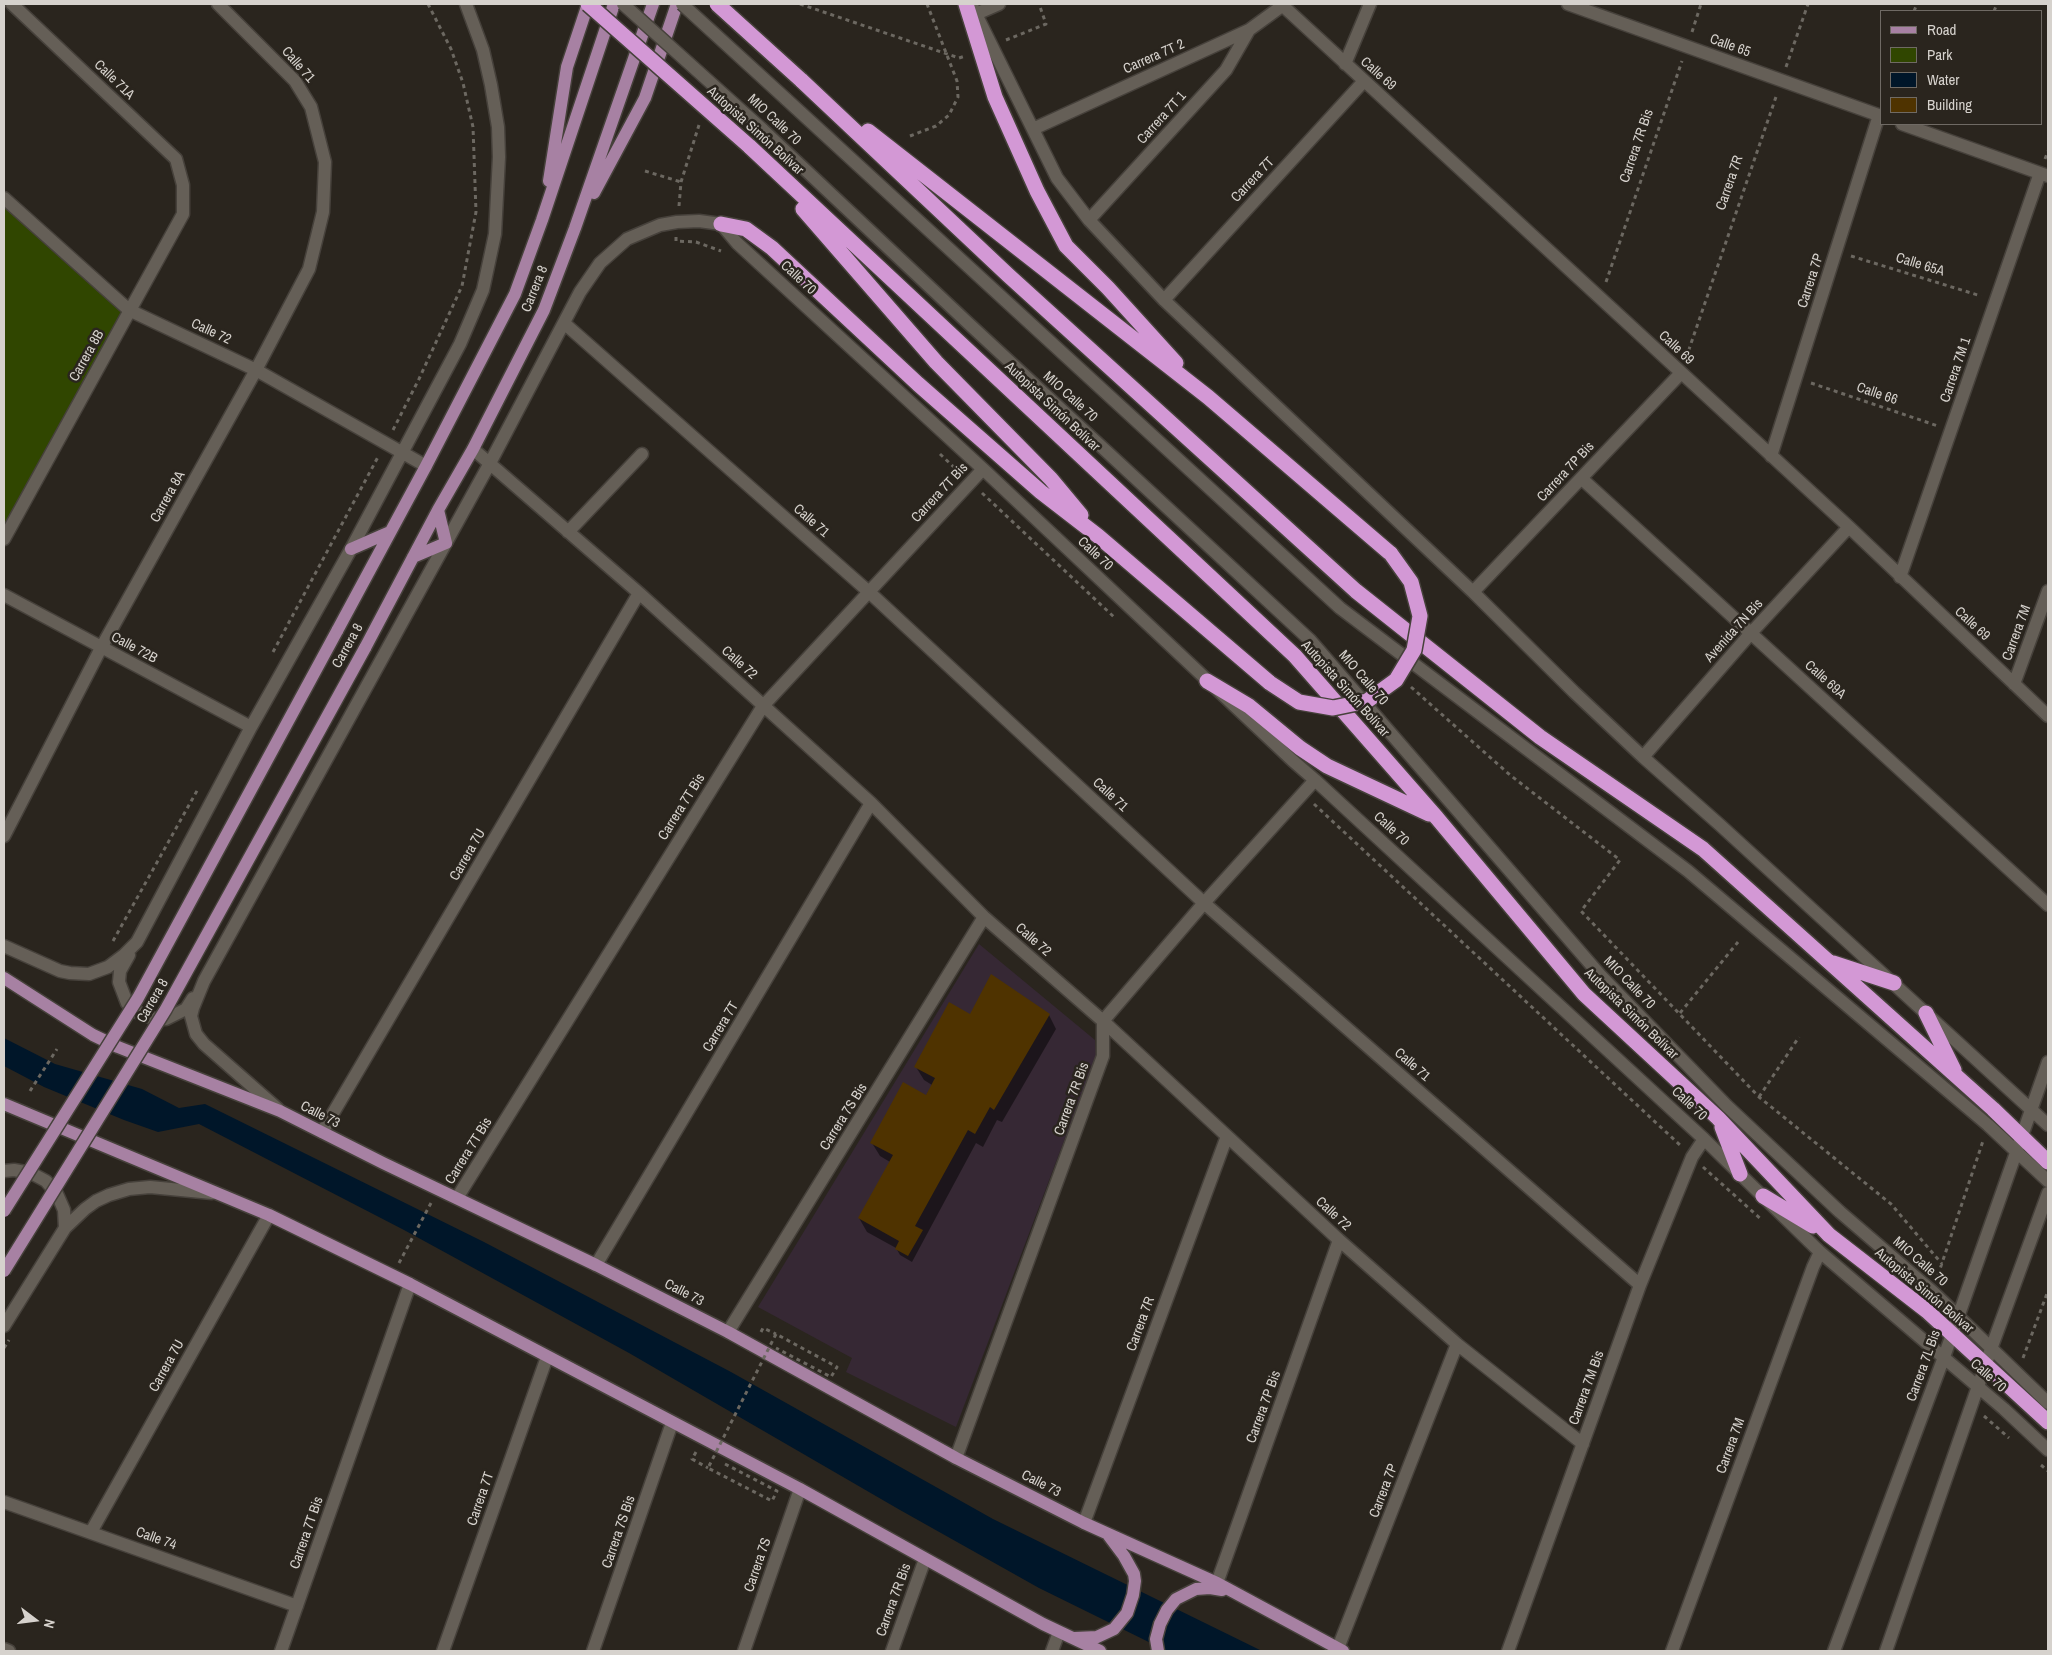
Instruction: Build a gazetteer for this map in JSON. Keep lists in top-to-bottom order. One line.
{"streets":{"highway":["Autopista Simón Bolívar"],"main road":["Carrera 8","Calle 73"],"street":["Calle 65","Carrera 7T 2","Calle 71","Calle 69","Calle 71A","Carrera 7T 1","MIO Calle 70","Carrera 7R Bis","Carrera 7T","Carrera 7R","Calle 70","Carrera 7P","Calle 72","Carrera 8B","Carrera 7M 1","Carrera 7P Bis","Carrera 7T Bis","Carrera 8A","Avenida 7N Bis","Carrera 7M","Calle 72B","Calle 69A","Carrera 7U","Carrera 7S Bis","Carrera 7L Bis","Carrera 7M Bis","Calle 74","Carrera 7S"],"path":["Calle 65A","Calle 66"]},"crossings":[["Calle 65","Carrera 7R Bis"],["Calle 65","Carrera 7R"],["Calle 65","Carrera 7P"],["Carrera 7T 2","Calle 69"],["Carrera 7T 2","Carrera 7T 1"],["Calle 71","Carrera 7T Bis"],["Calle 71","Carrera 8A"],["Calle 71","Carrera 7M Bis"],["Calle 69","Carrera 7R Bis"],["Calle 69","Carrera 7T"],["Calle 69","Carrera 7R"],["Calle 69","Carrera 7P"],["Calle 69","Carrera 7M 1"],["Calle 69","Carrera 7P Bis"],["Calle 69","Avenida 7N Bis"],["Calle 69","Carrera 7M"],["Calle 71A","Carrera 8B"],["MIO Calle 70","Carrera 7L Bis"],["Autopista Simón Bolívar","Carrera 7L Bis"],["Carrera 7R Bis","Calle 72"],["Carrera 7R Bis","Calle 73"],["Carrera 7T","Calle 72"],["Carrera 7T","Calle 73"],["Carrera 7R","Calle 72"],["Carrera 7R","Carrera 7P Bis"],["Carrera 7R","Calle 73"],["Calle 65A","Carrera 7P"],["Calle 65A","Carrera 7M 1"],["Calle 70","Carrera 7T Bis"],["Calle 70","Carrera 7M"],["Calle 70","Carrera 7L Bis"],["Calle 70","Carrera 7M Bis"],["Carrera 7P","Calle 72"],["Carrera 7P","Calle 66"],["Carrera 7P","Calle 73"],["Carrera 8","Calle 72"],["Calle 72","Carrera 8B"],["Calle 72","Carrera 7P Bis"],["Calle 72","Carrera 7T Bis"],["Calle 72","Carrera 8A"],["Calle 72","Carrera 7U"],["Calle 72","Carrera 7S Bis"],["Calle 72","Carrera 7M Bis"],["Carrera 7M 1","Calle 66"],["Carrera 7P Bis","Calle 69A"],["Carrera 7P Bis","Calle 73"],["Carrera 7T Bis","Calle 73"],["Carrera 7T Bis","Calle 74"],["Carrera 8A","Calle 72B"],["Avenida 7N Bis","Calle 69A"],["Carrera 7U","Calle 73"],["Carrera 7U","Calle 74"],["Calle 73","Carrera 7S Bis"]],"legend":["Road","Park","Water","Building"],"north":"right"}
